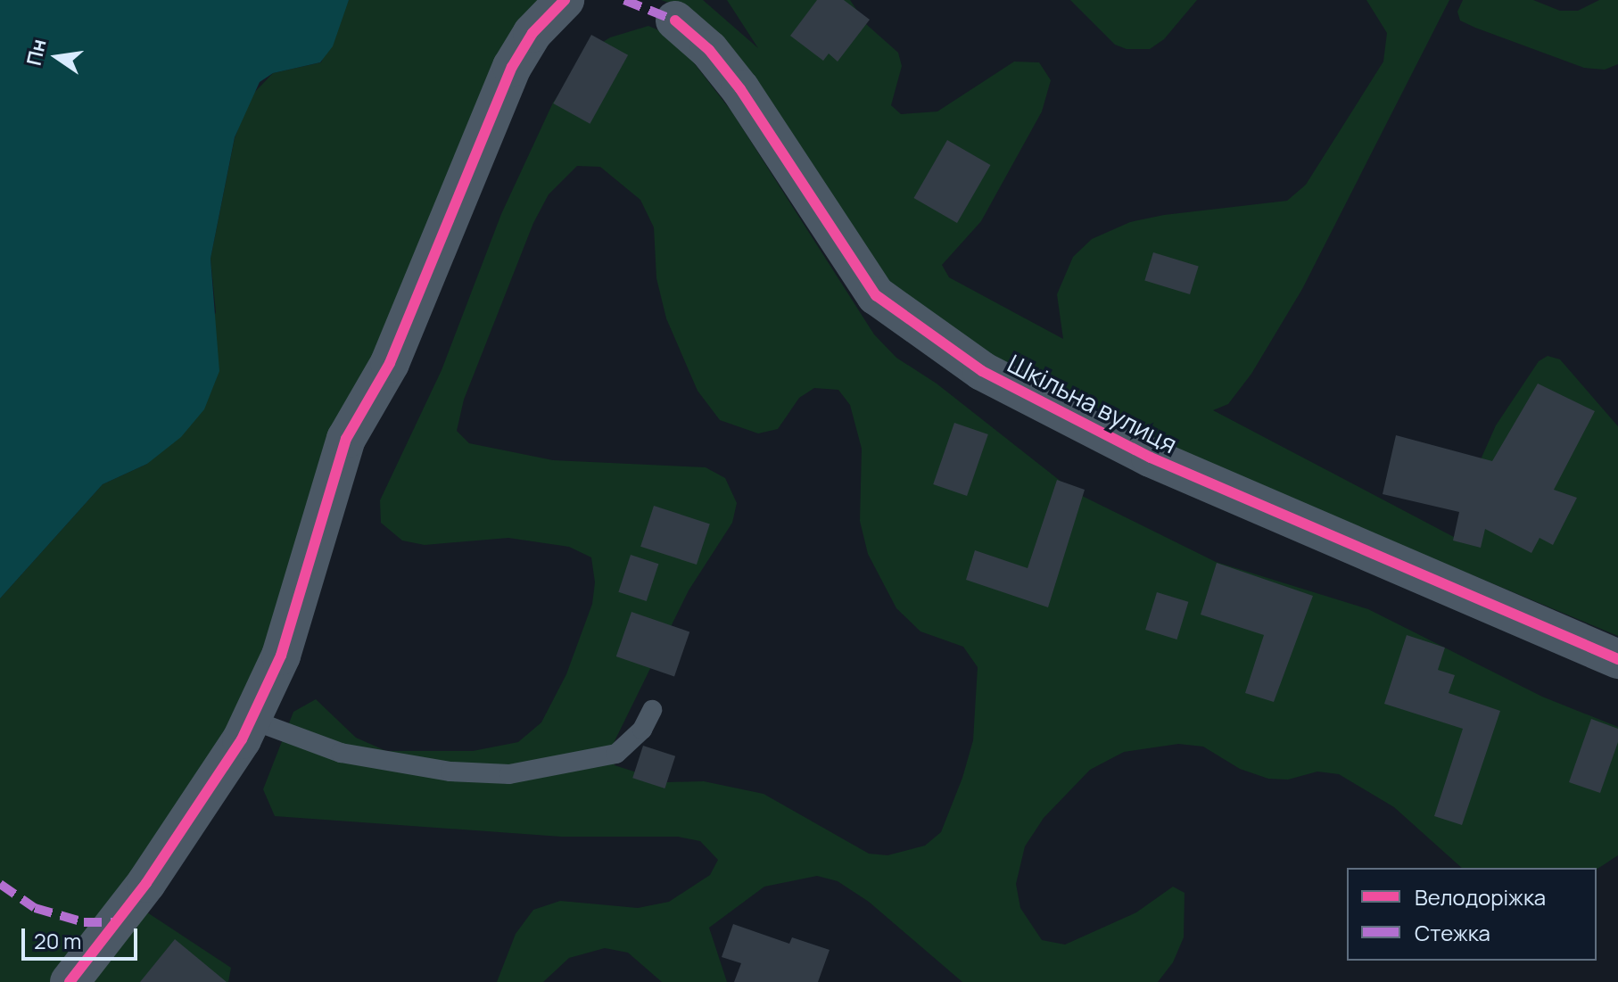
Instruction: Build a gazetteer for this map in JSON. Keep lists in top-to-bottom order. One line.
{"streets":{"street":["Шкільна вулиця"]},"legend":["Велодоріжка","Стежка"],"scale_bar":"20 m","north":"left"}
